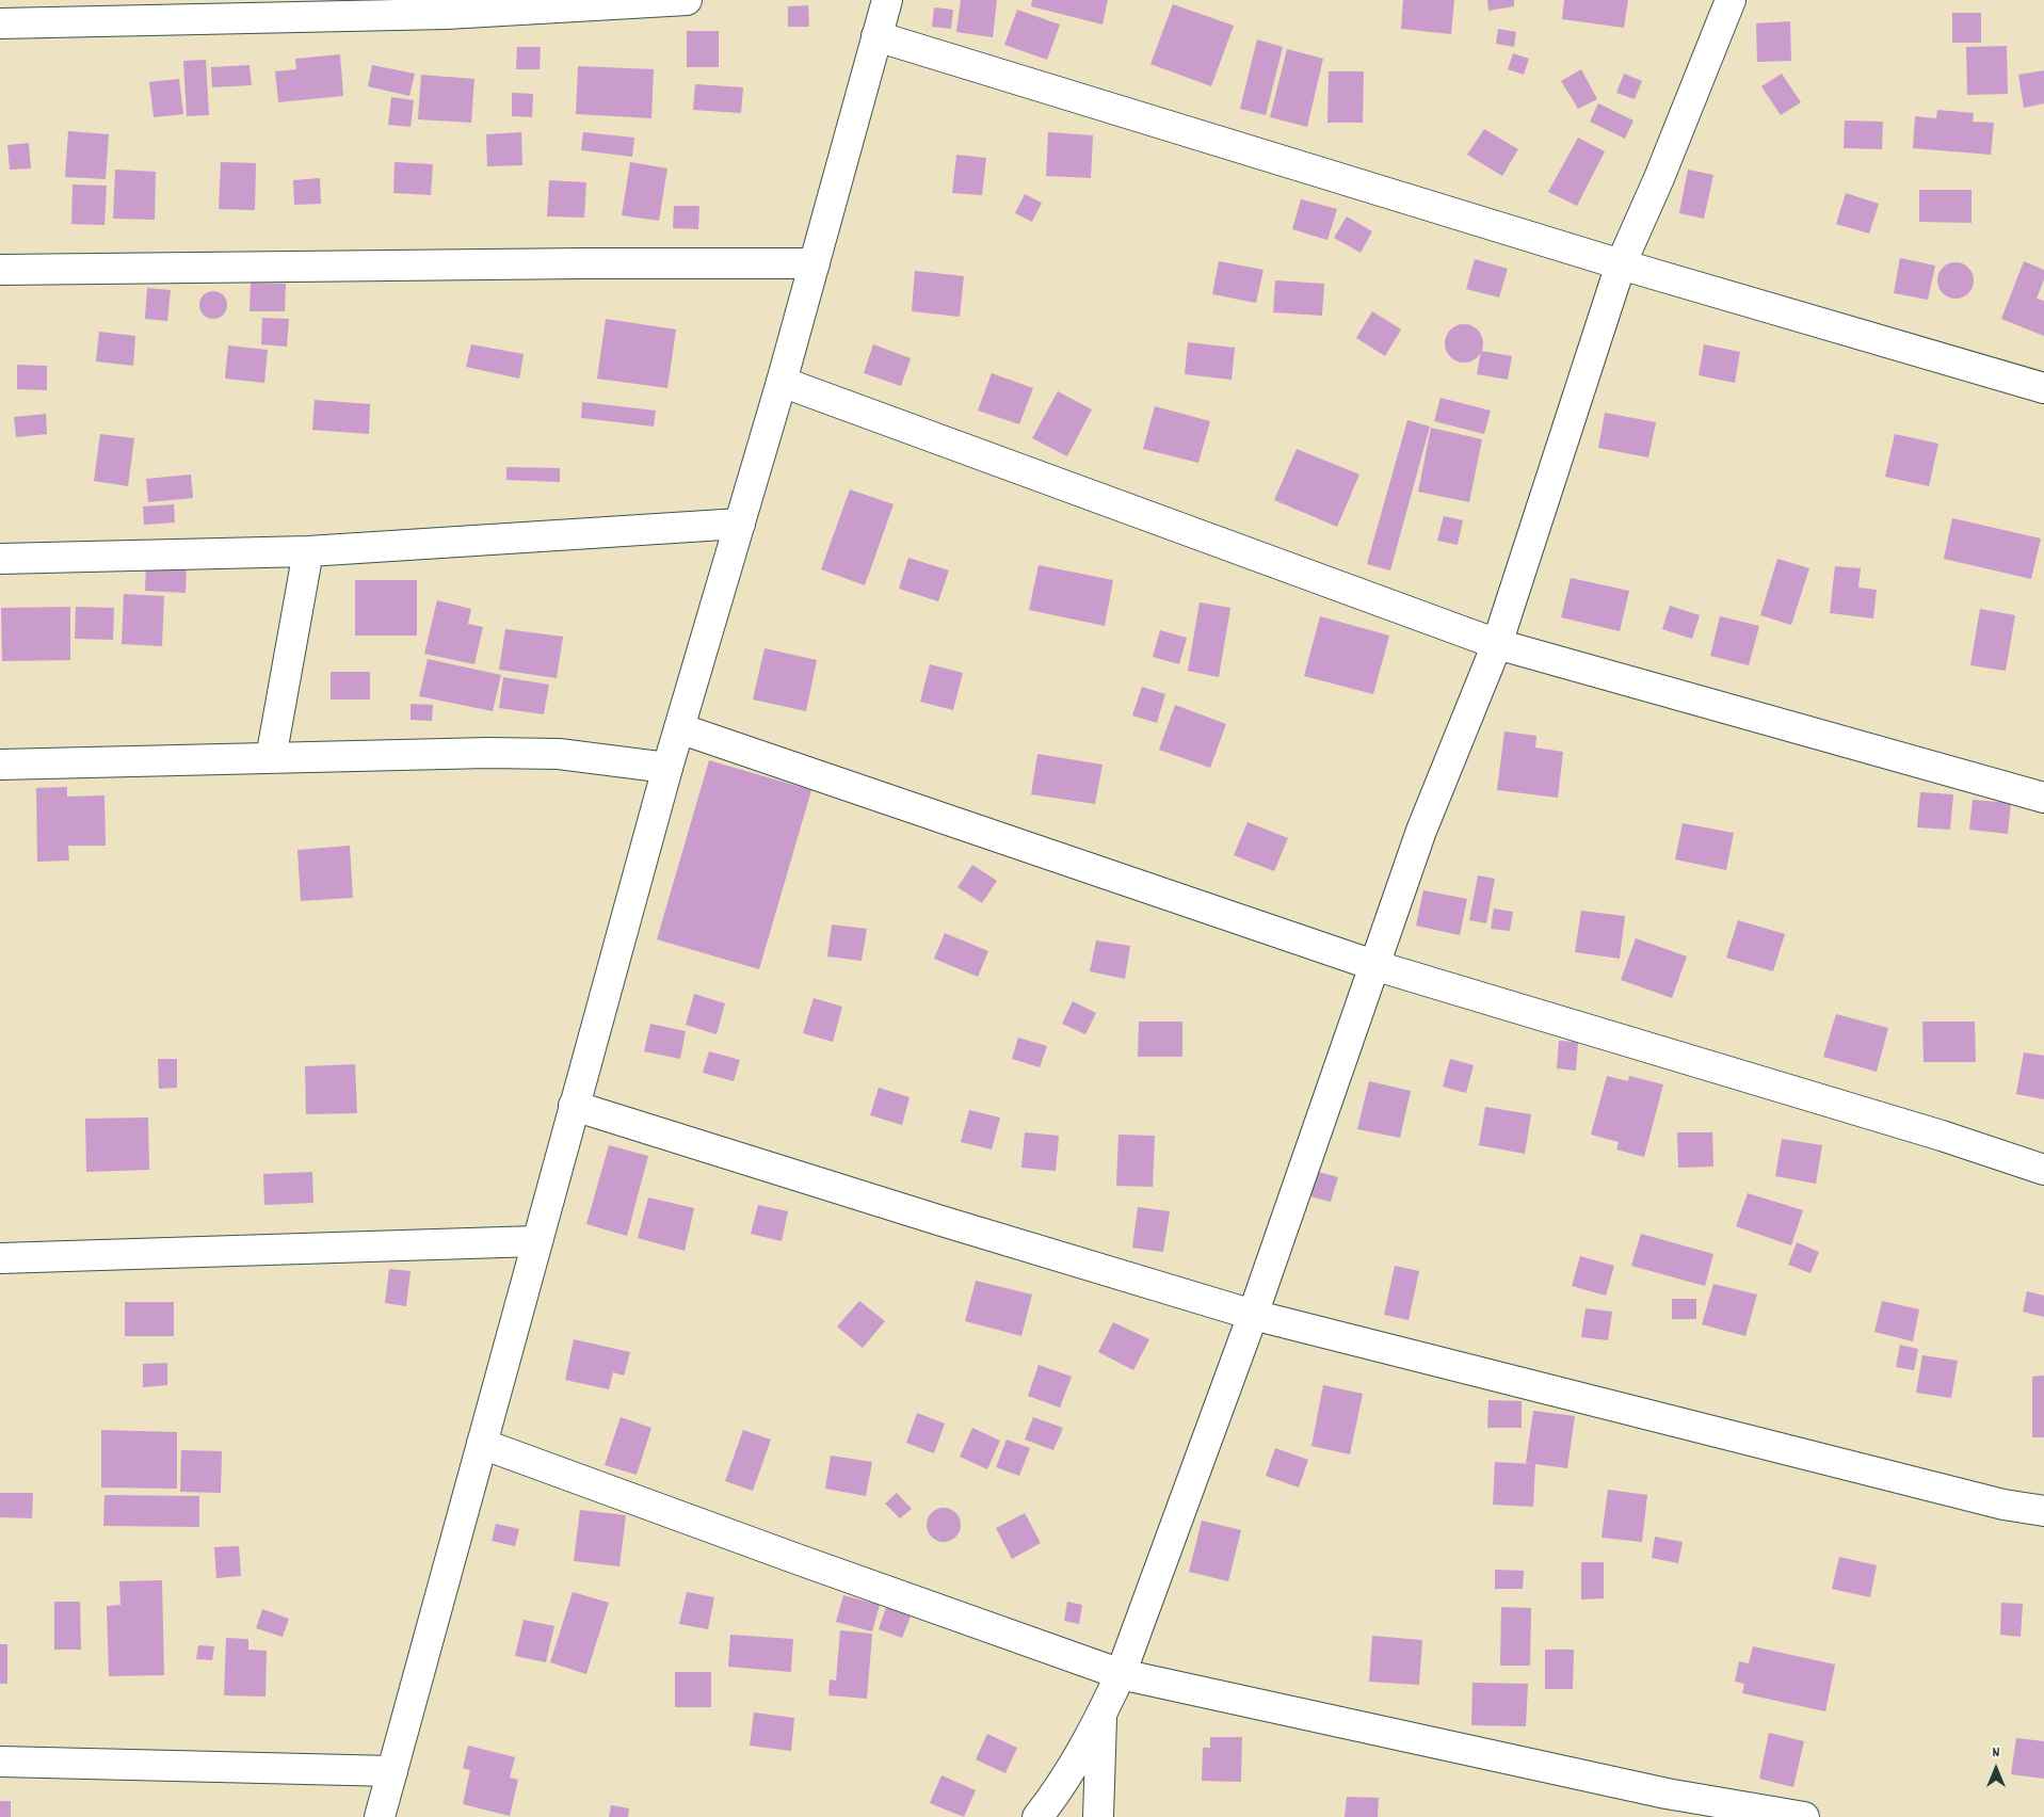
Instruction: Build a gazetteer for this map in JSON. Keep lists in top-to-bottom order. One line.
{"north":"top"}
